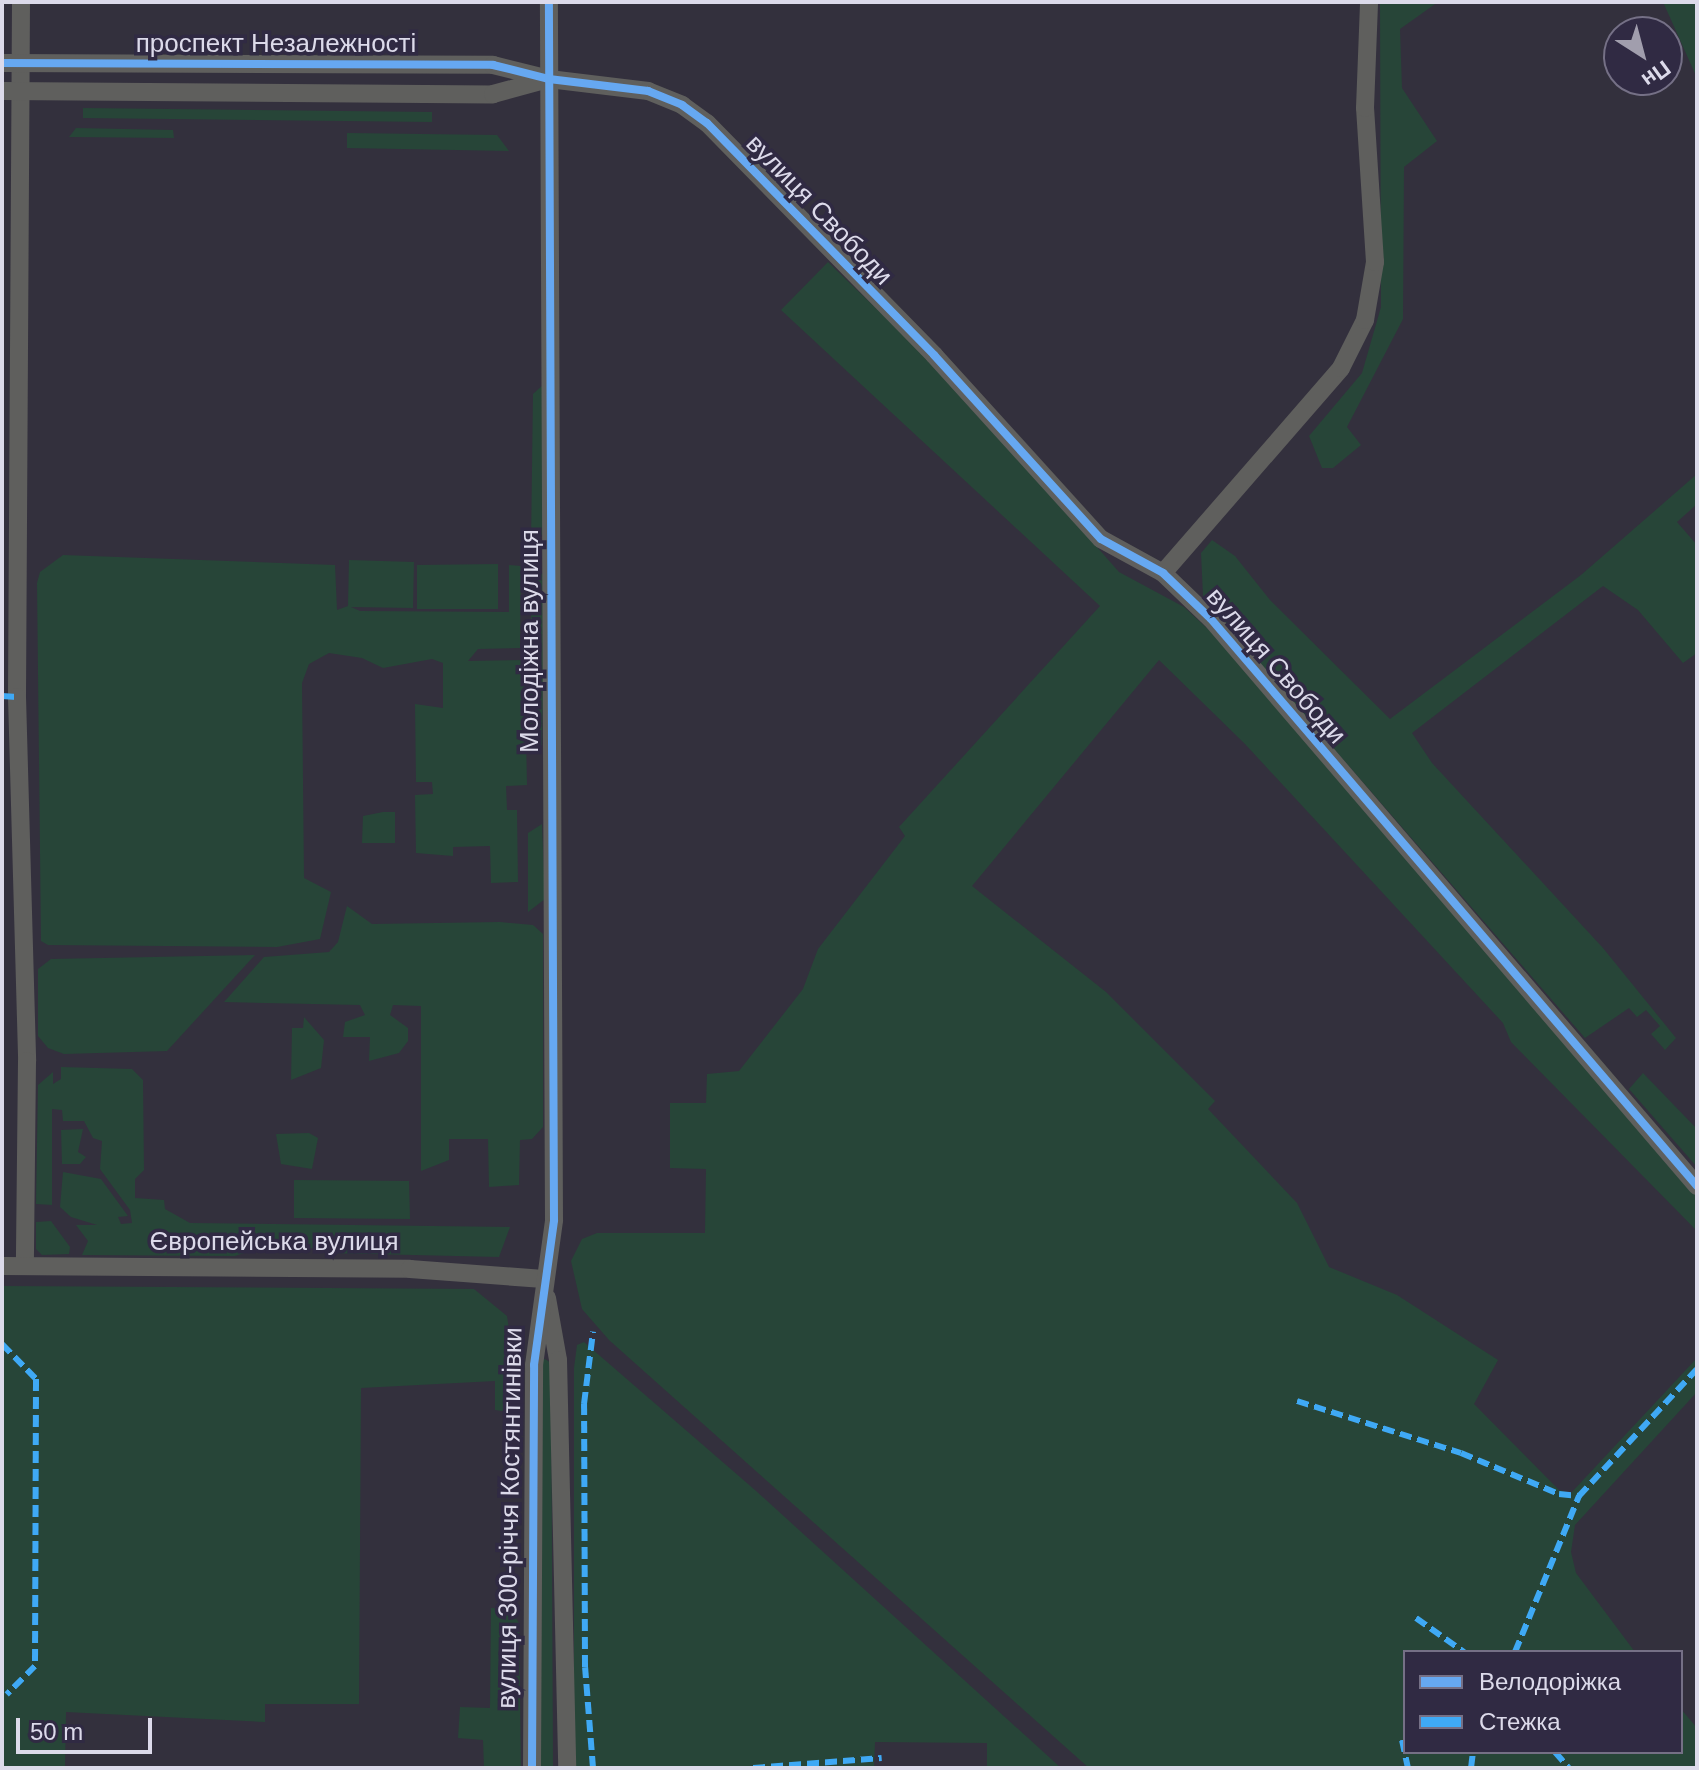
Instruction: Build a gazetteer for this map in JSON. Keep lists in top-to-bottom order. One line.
{"streets":{"street":["проспект Незалежності","вулиця Свободи","Молодіжна вулиця","Європейська вулиця","вулиця 300-річчя Костянтинівки"]},"crossings":[["проспект Незалежності","вулиця Свободи"],["проспект Незалежності","Молодіжна вулиця"],["вулиця Свободи","Молодіжна вулиця"],["Молодіжна вулиця","Європейська вулиця"],["Молодіжна вулиця","вулиця 300-річчя Костянтинівки"],["Європейська вулиця","вулиця 300-річчя Костянтинівки"]],"legend":["Велодоріжка","Стежка"],"scale_bar":"50 m","north":"bottom right"}
